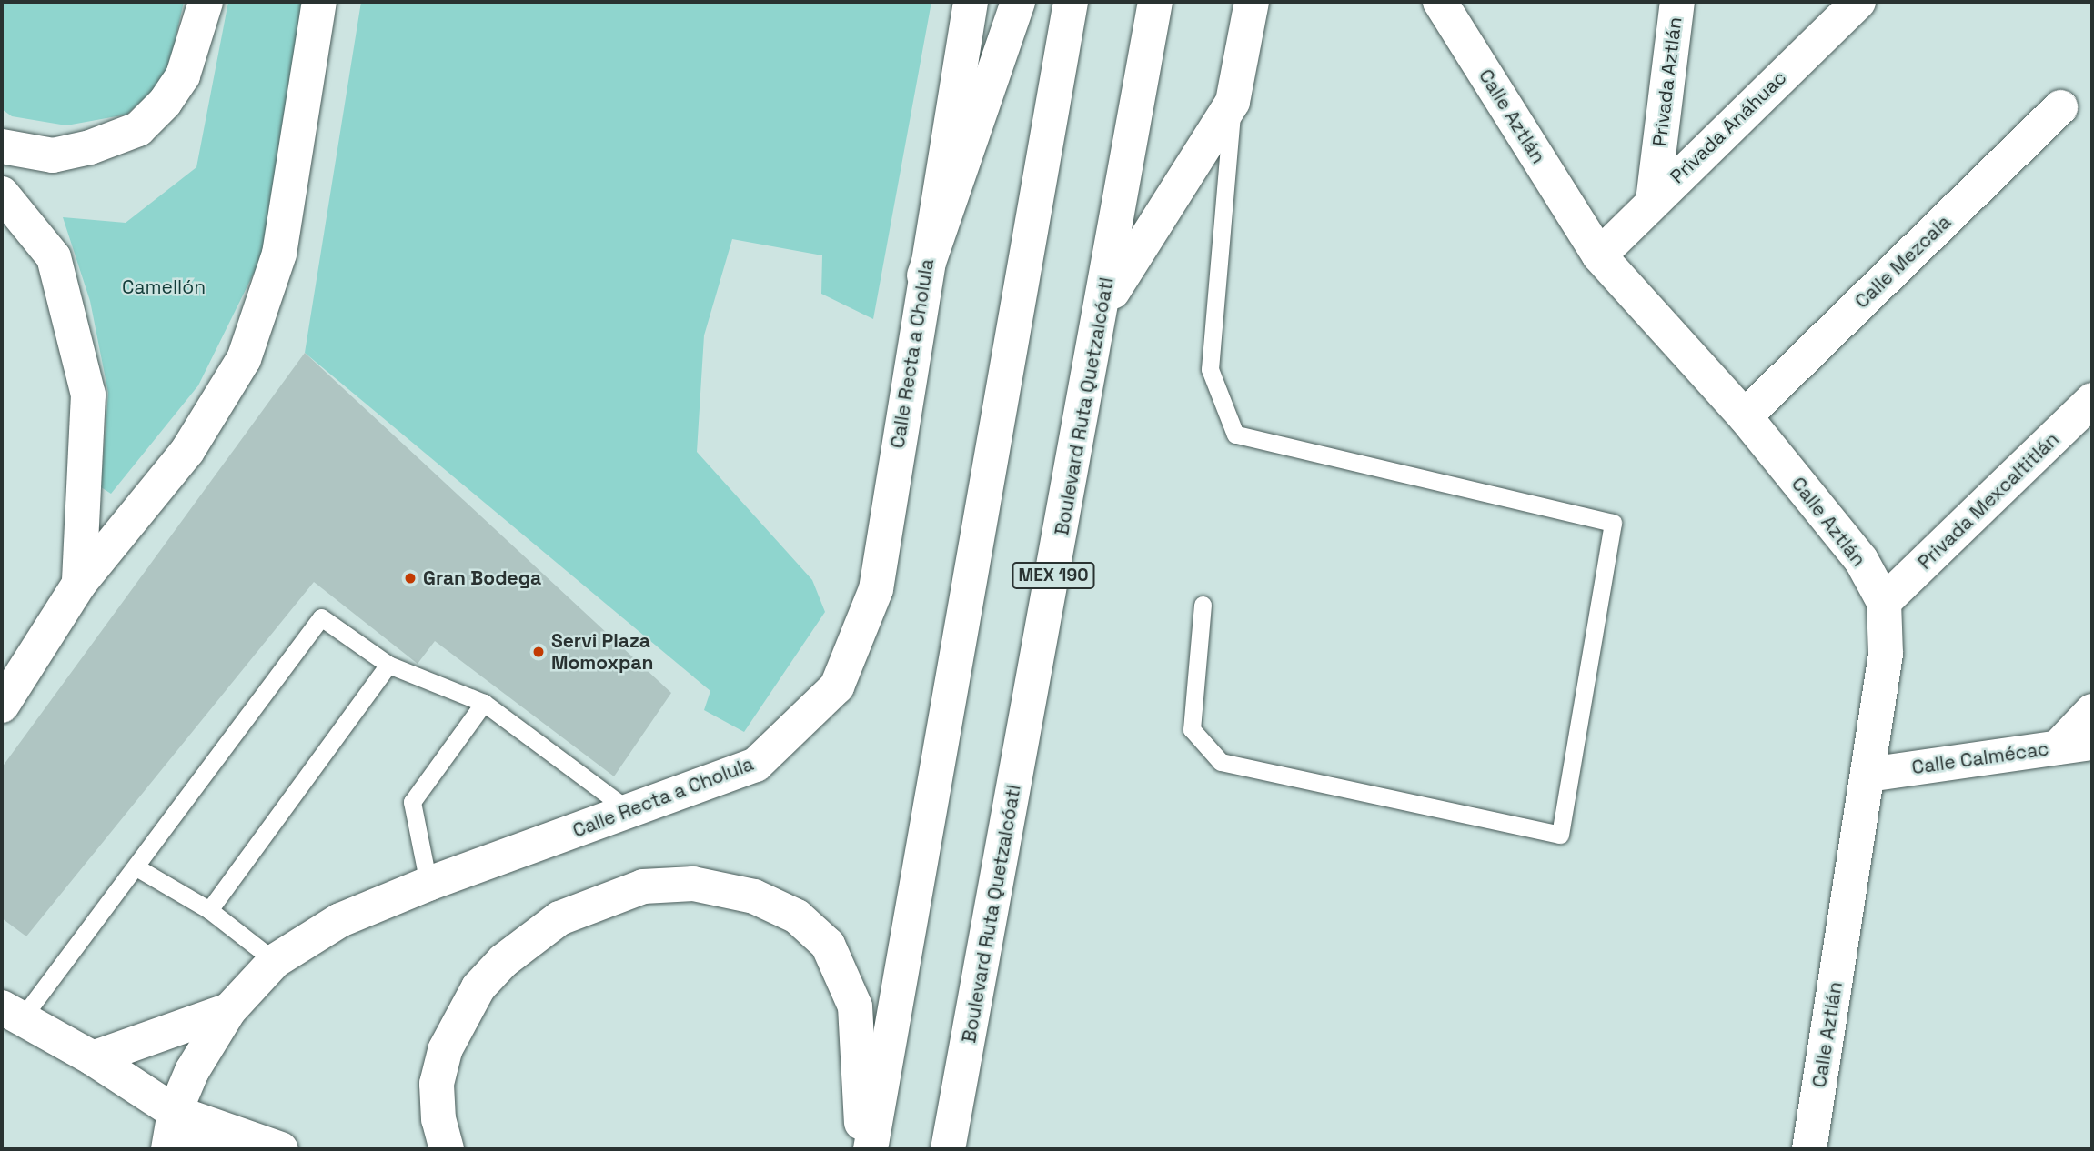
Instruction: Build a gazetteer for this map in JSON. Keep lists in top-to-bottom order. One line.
{"streets":{"main road":["Privada Aztlán","Calle Aztlán","Privada Anáhuac","Calle Mezcala","Calle Recta a Cholula","Boulevard Ruta Quetzalcóatl","Privada Mexcaltitlán","MEX 190","Calle Calmécac"]},"crossings":[["Privada Aztlán","Privada Anáhuac"],["Calle Aztlán","Privada Anáhuac"],["Calle Aztlán","Calle Mezcala"],["Calle Aztlán","Privada Mexcaltitlán"],["Calle Aztlán","Calle Calmécac"]],"parks":["Camellón"],"places":["Gran Bodega","Servi Plaza Momoxpan"]}
